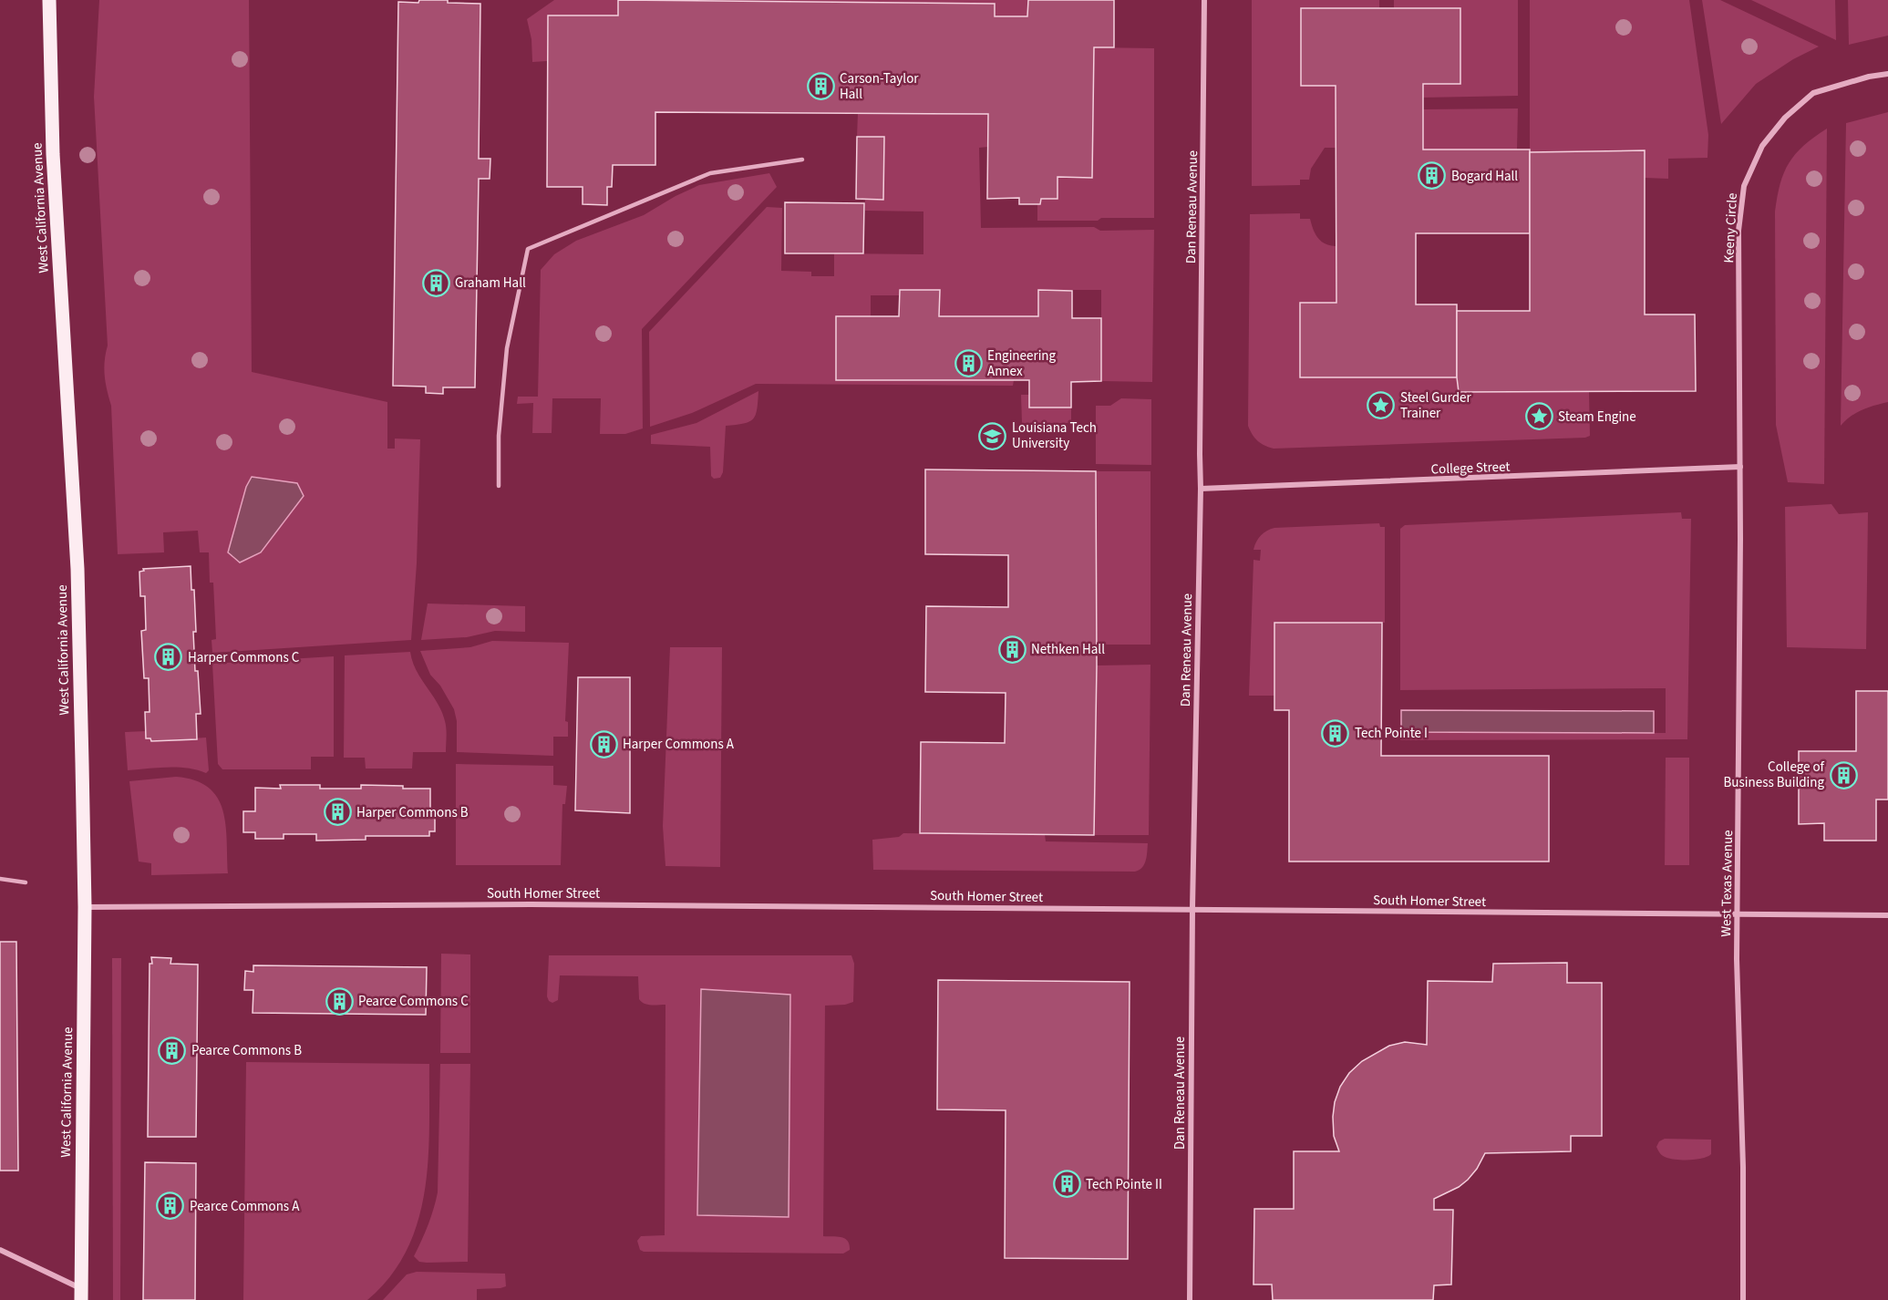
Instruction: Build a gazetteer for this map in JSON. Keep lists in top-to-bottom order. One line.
{"streets":{"main road":["West California Avenue"],"street":["Dan Reneau Avenue","Keeny Circle","College Street","West Texas Avenue","South Homer Street"]},"crossings":[["Dan Reneau Avenue","College Street"],["Dan Reneau Avenue","South Homer Street"],["West California Avenue","South Homer Street"],["Keeny Circle","College Street"],["Keeny Circle","West Texas Avenue"],["College Street","West Texas Avenue"],["West Texas Avenue","South Homer Street"]],"places":{"building":["Carson-Taylor Hall","Bogard Hall","Graham Hall","Engineering Annex","Nethken Hall","Harper Commons C","Tech Pointe I","Harper Commons A","College of Business Building","Harper Commons B","Pearce Commons C","Pearce Commons B","Tech Pointe II","Pearce Commons A"],"place":["Steel Gurder Trainer","Steam Engine"],"school or university":["Louisiana Tech University"]}}
